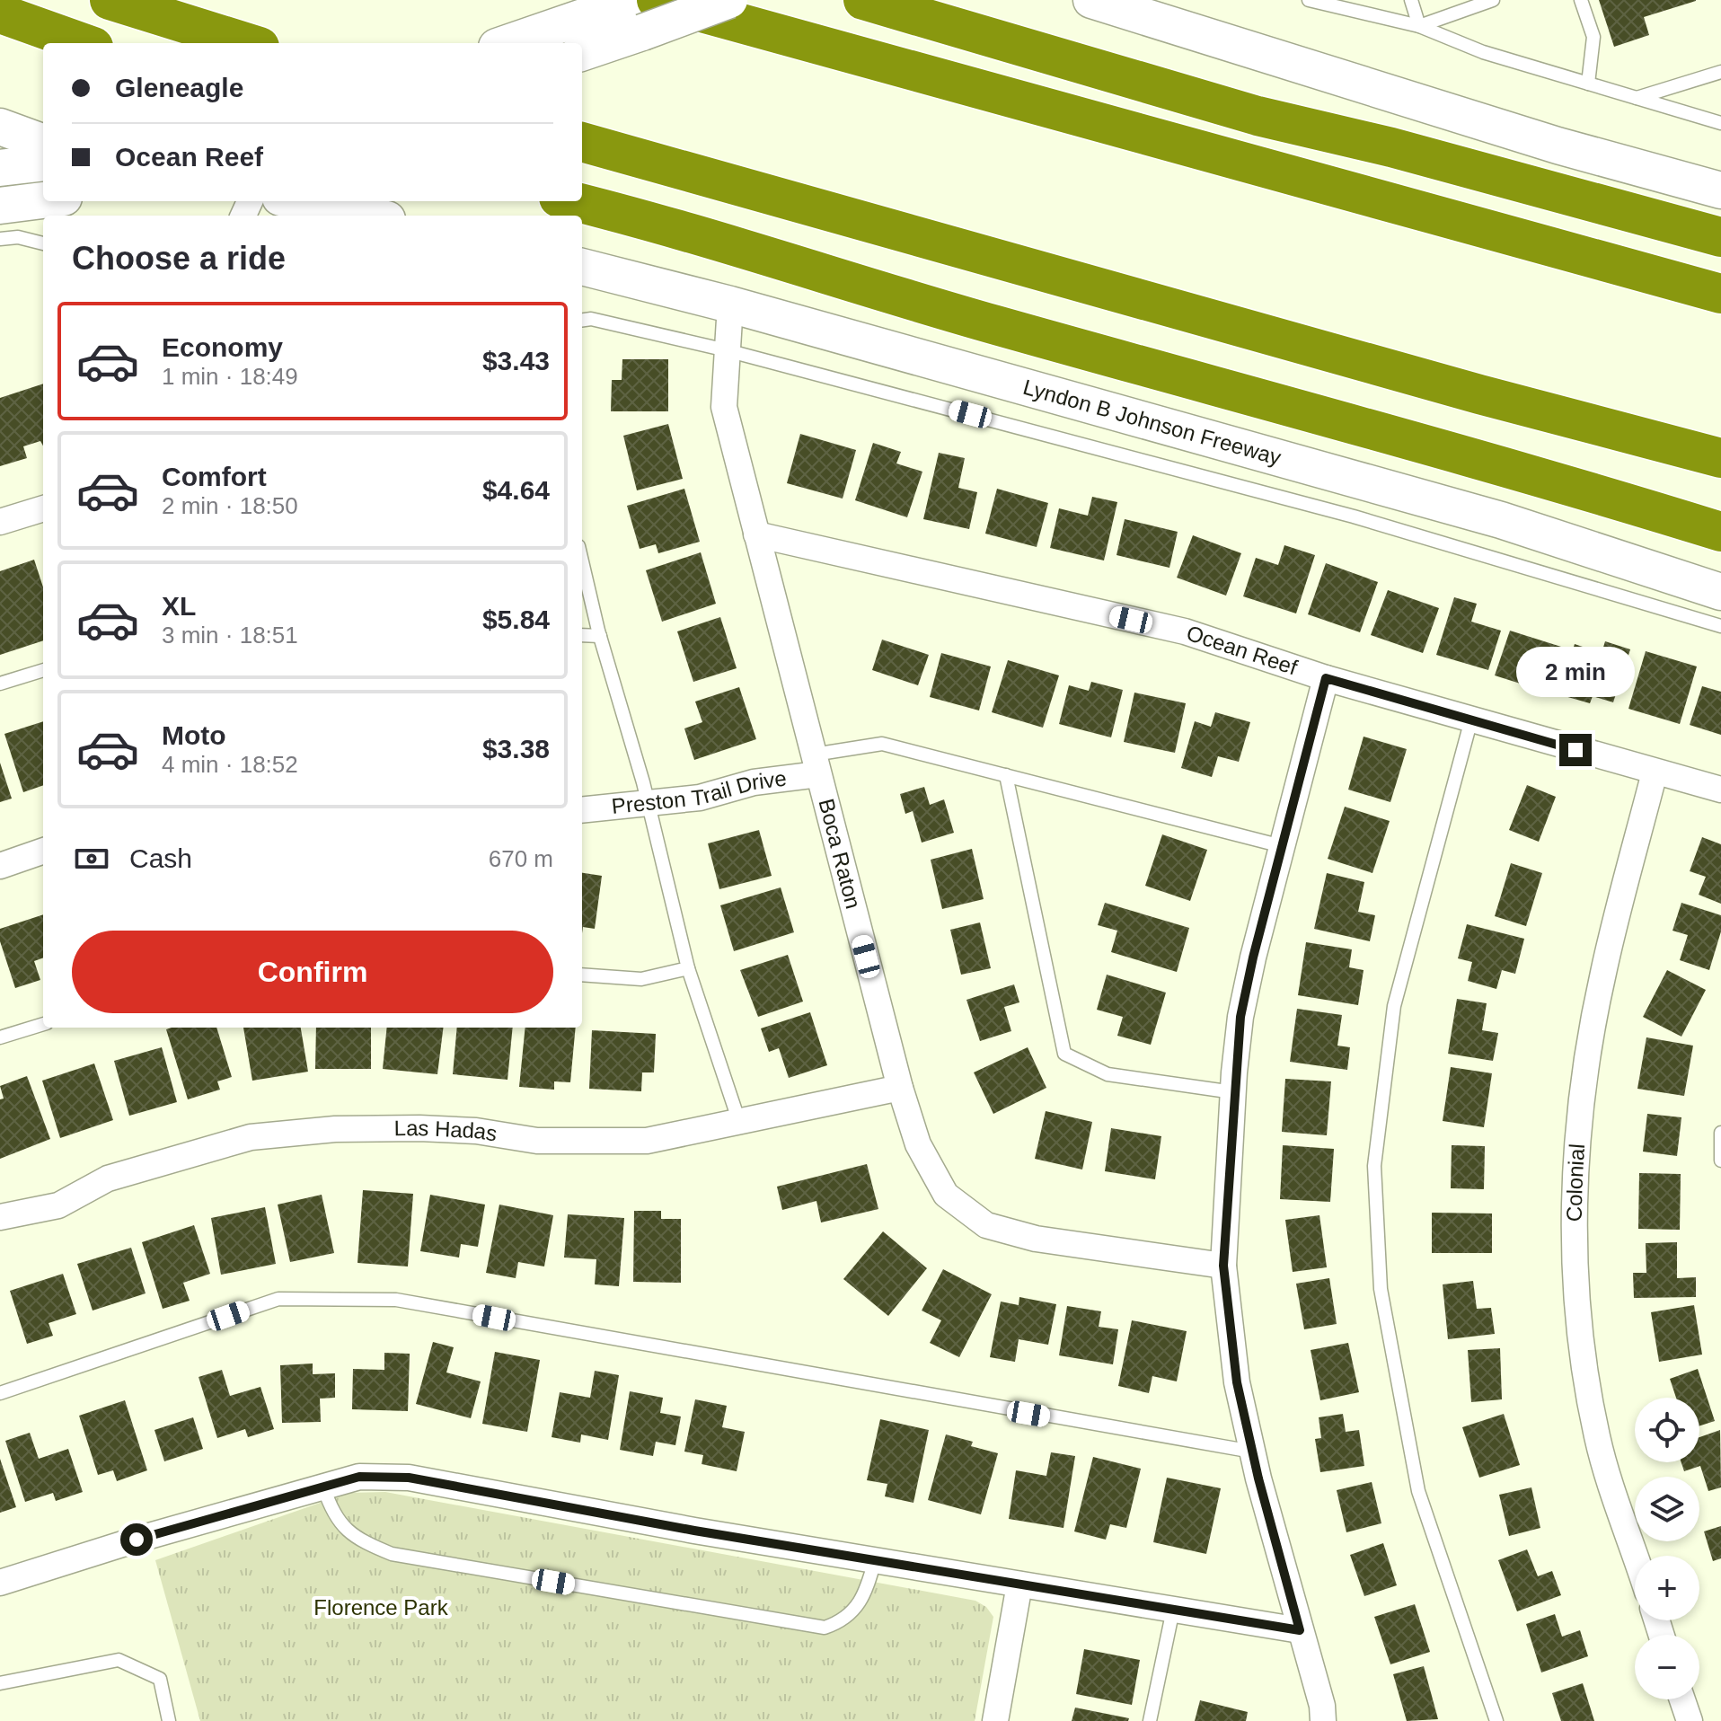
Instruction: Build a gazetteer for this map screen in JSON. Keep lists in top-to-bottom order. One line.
{"streets":{"main road":["Lyndon B Johnson Freeway"],"street":["Ocean Reef","Preston Trail Drive","Boca Raton","Las Hadas","Colonial"]},"crossings":[["Lyndon B Johnson Freeway","Boca Raton"],["Ocean Reef","Boca Raton"],["Ocean Reef","Colonial"],["Preston Trail Drive","Boca Raton"],["Boca Raton","Las Hadas"]],"parks":["Florence Park"],"page":{"banner":["Gleneagle","Ocean Reef"],"heading":"Choose a ride","list":[{"name":"Economy","note":"1 min · 18:49","value":"$3.43"},{"name":"Comfort","note":"2 min · 18:50","value":"$4.64"},{"name":"XL","note":"3 min · 18:51","value":"$5.84"},{"name":"Moto","note":"4 min · 18:52","value":"$3.38"}],"bubble":"2 min","pay":["Cash","670 m"],"buttons":"Confirm","map_buttons":["+","−"]}}
